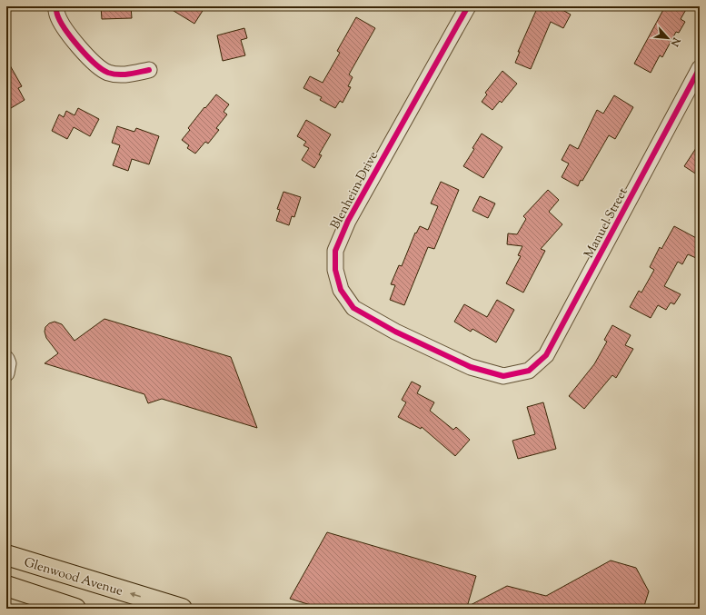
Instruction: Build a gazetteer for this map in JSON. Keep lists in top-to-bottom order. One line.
{"streets":{"main road":["Glenwood Avenue"],"street":["Blenheim Drive","Manuel Street"]},"crossings":[["Blenheim Drive","Manuel Street"]],"north":"bottom right"}
